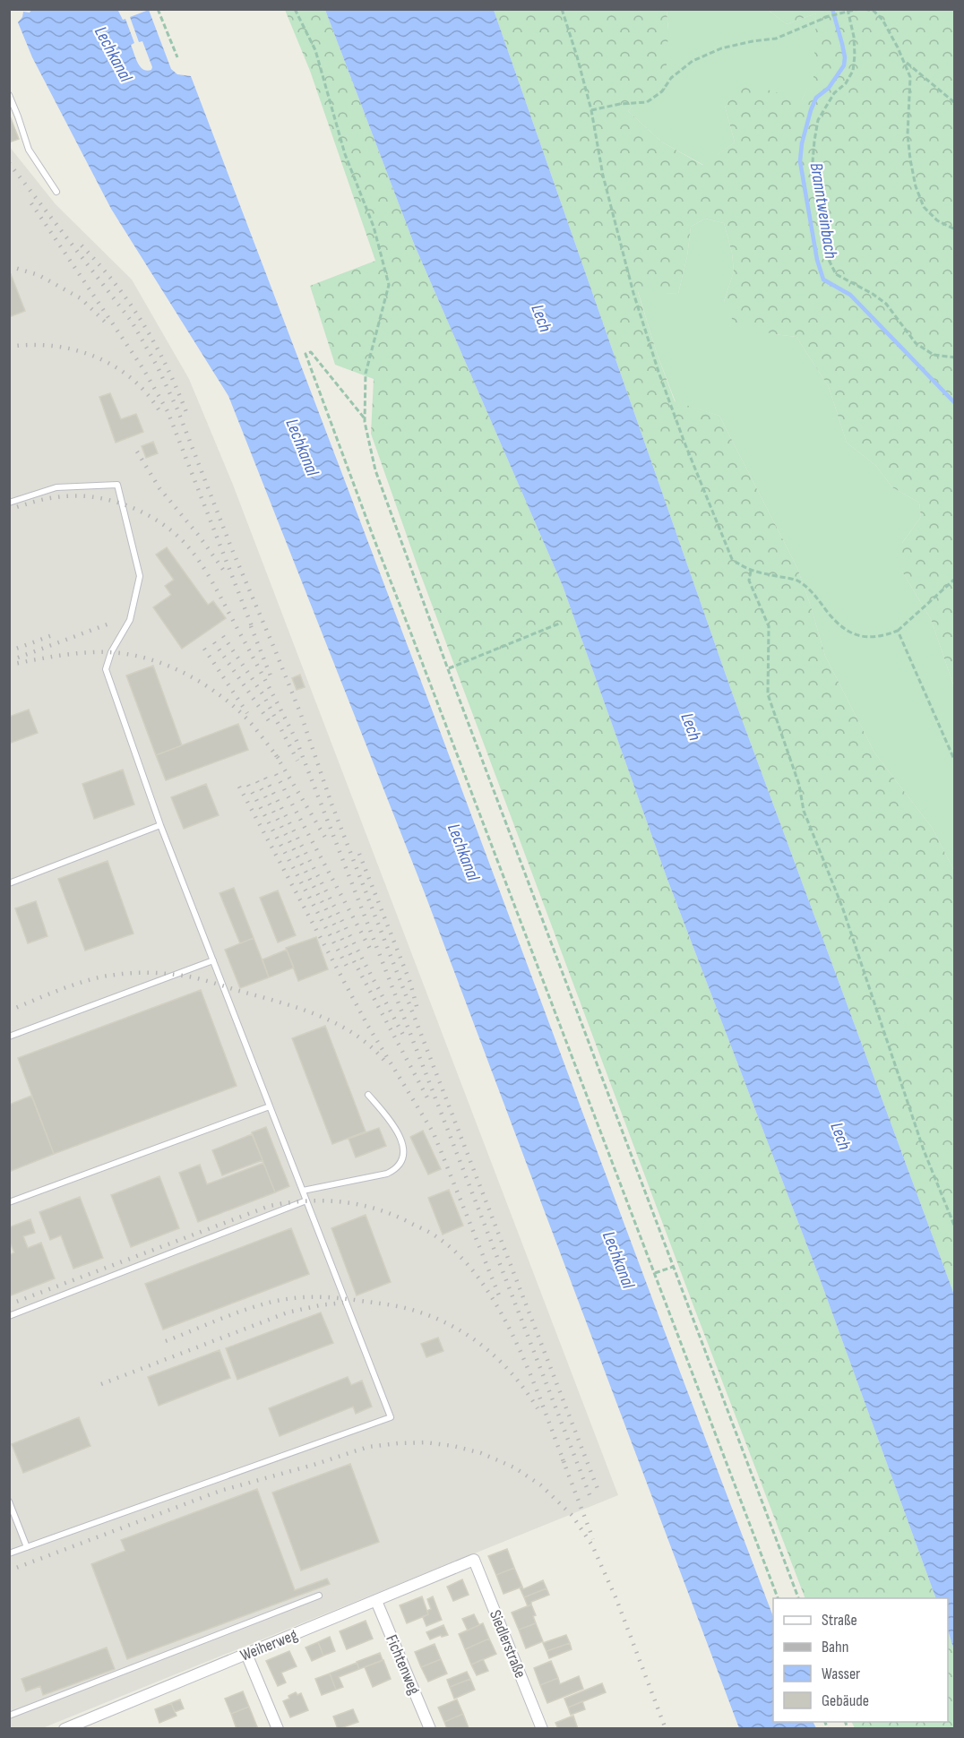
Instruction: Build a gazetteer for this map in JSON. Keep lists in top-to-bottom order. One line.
{"streets":{"street":["Siedlerstraße","Weiherweg","Fichtenweg"]},"crossings":[["Siedlerstraße","Weiherweg"],["Weiherweg","Fichtenweg"]],"water":["Lechkanal","Branntweinbach","Lech"],"legend":["Straße","Bahn","Wasser","Gebäude"]}
